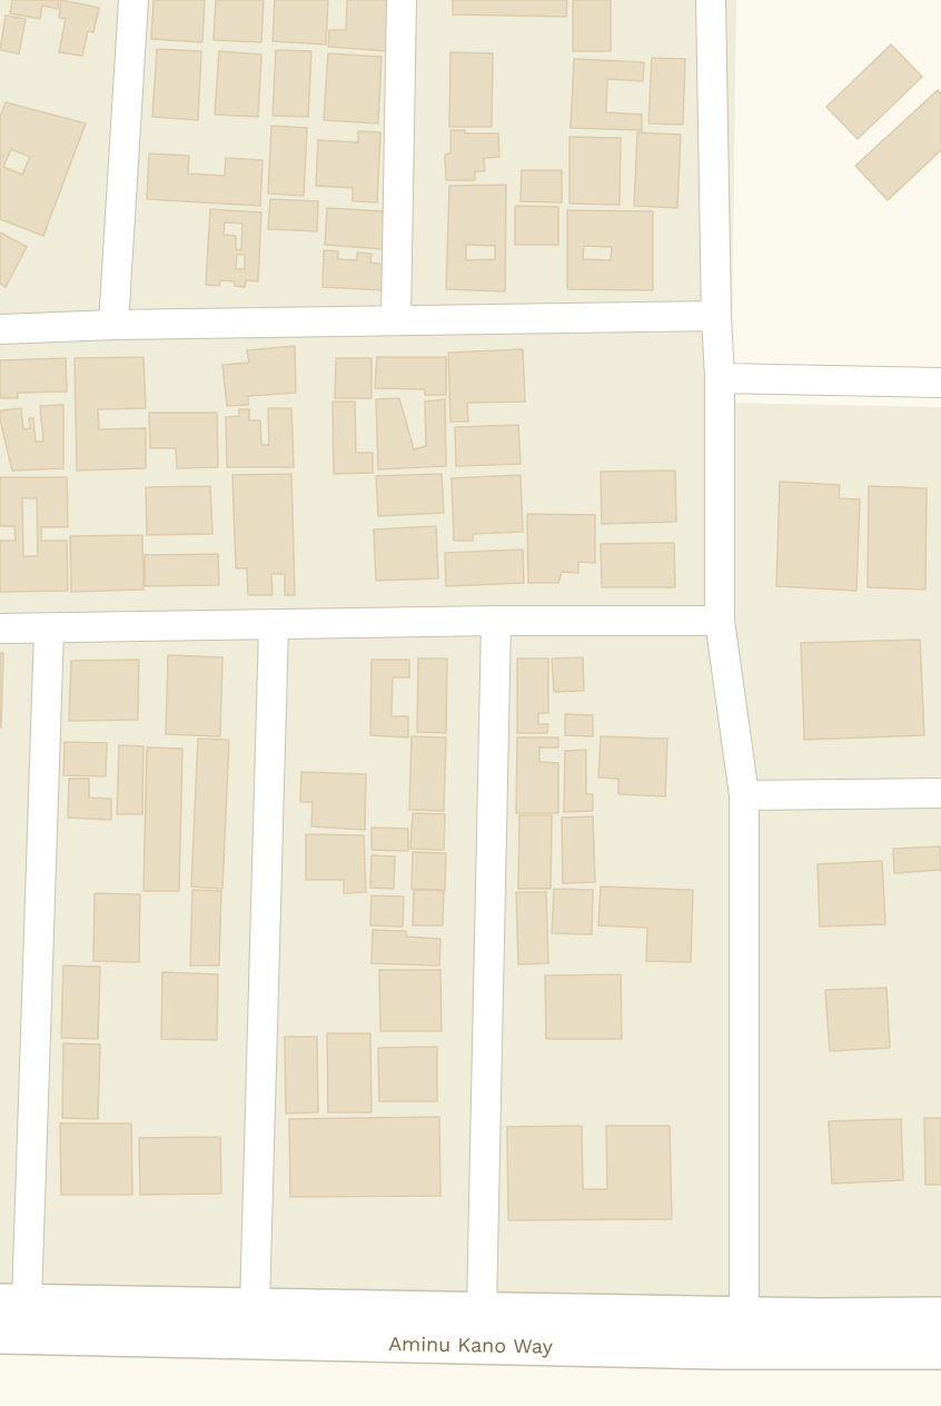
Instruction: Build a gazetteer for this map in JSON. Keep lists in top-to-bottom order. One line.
{"streets":{"main road":["Aminu Kano Way"]}}
